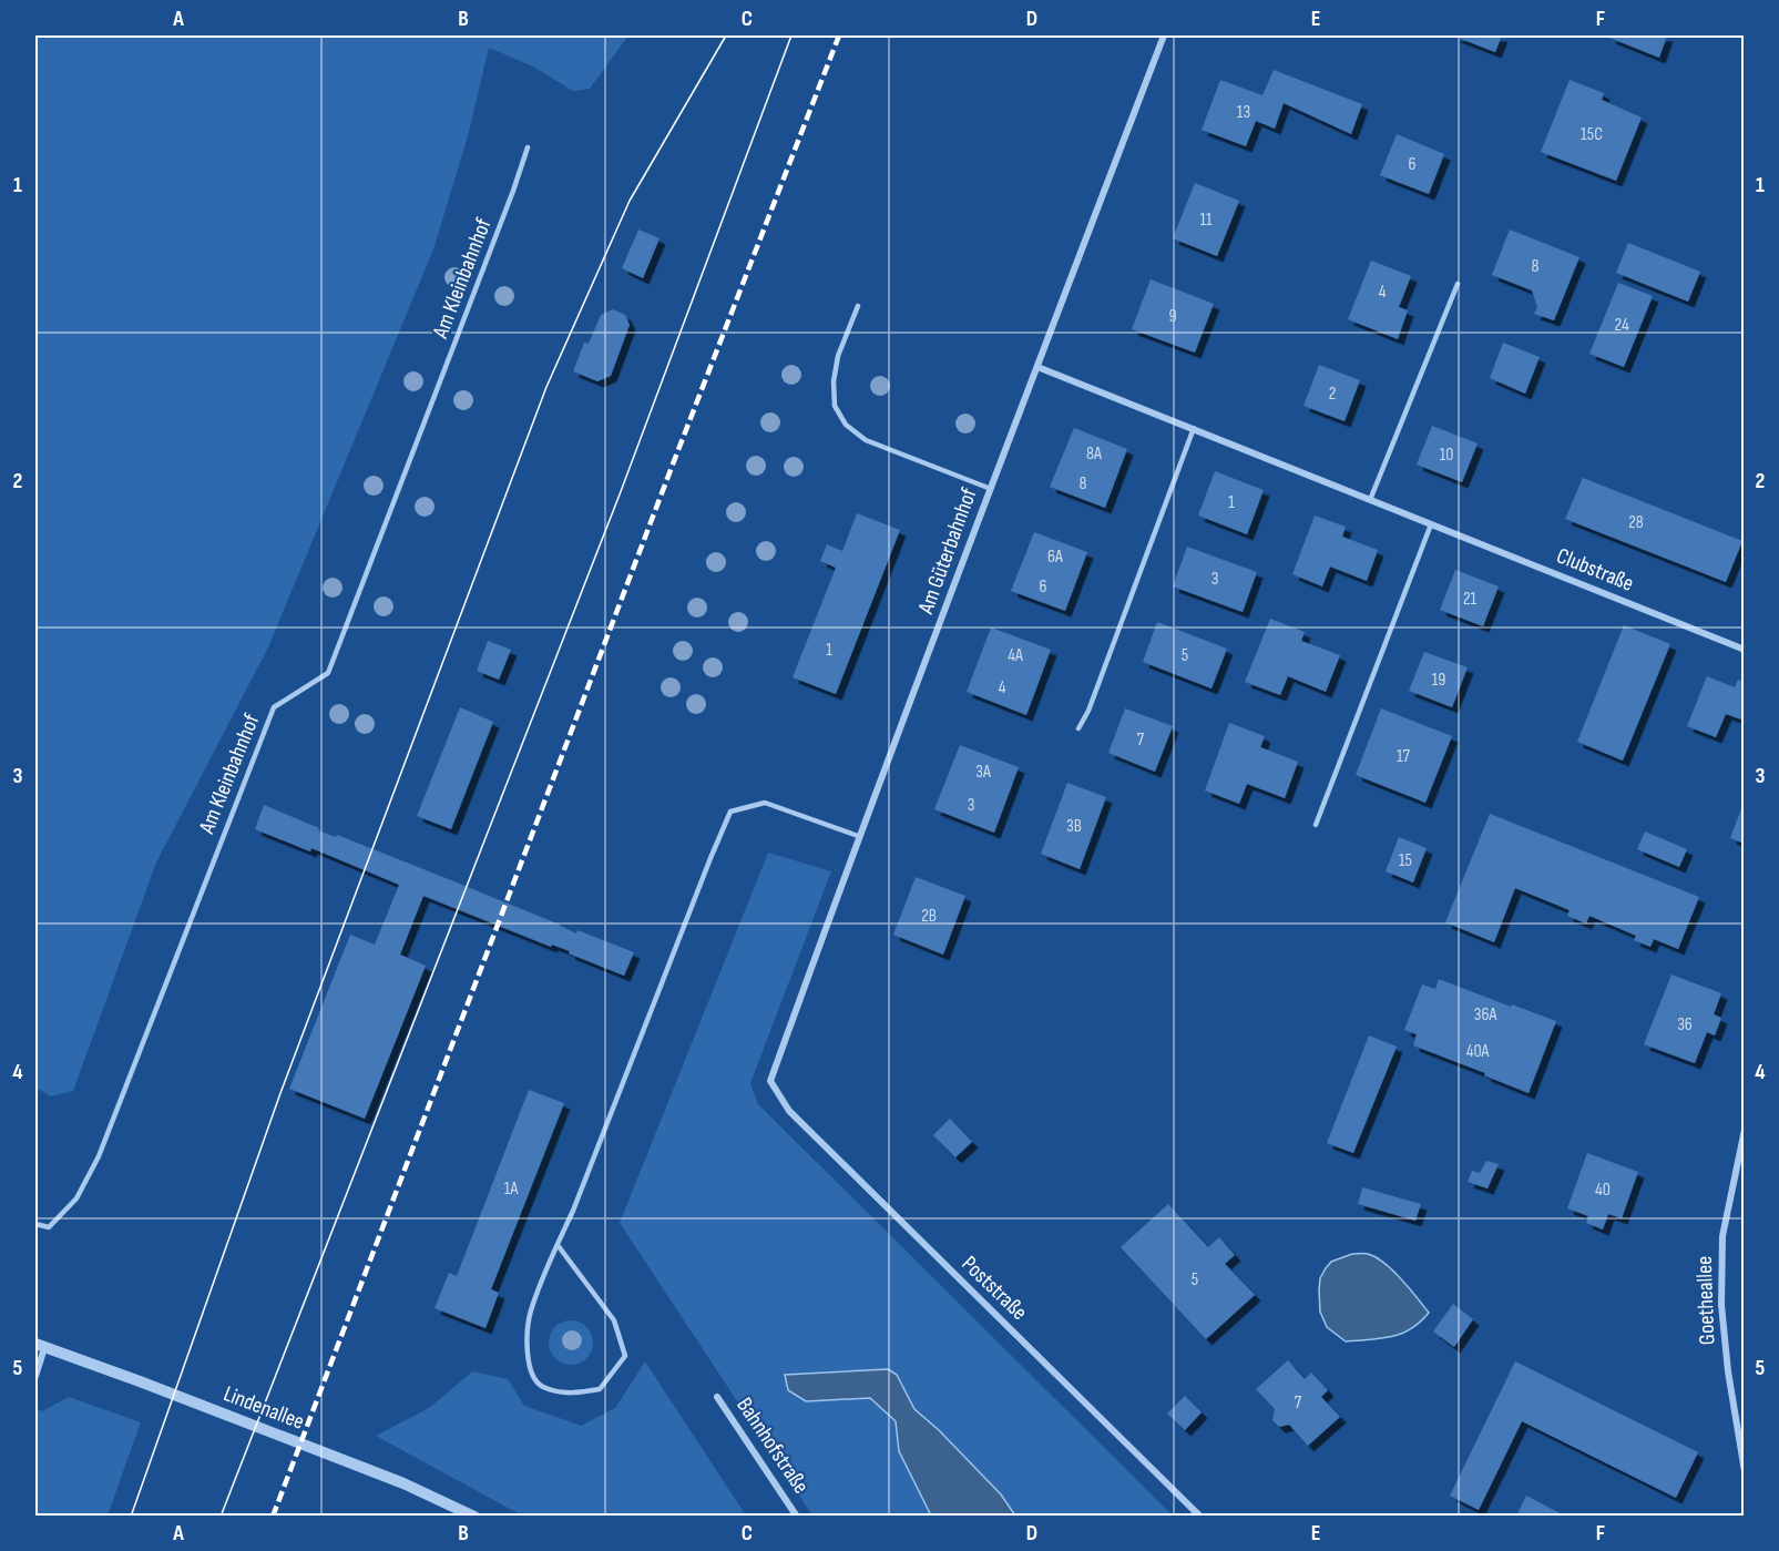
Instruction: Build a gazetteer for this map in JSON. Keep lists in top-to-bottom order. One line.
{"streets":{"street":["Am Güterbahnhof","Clubstraße","Poststraße","Goetheallee","Lindenallee","Bahnhofstraße"],"lane":["Am Kleinbahnhof"]},"crossings":[["Am Güterbahnhof","Clubstraße"],["Am Güterbahnhof","Poststraße"]],"house_numbers":["13","15C","6","11","8","4","9","24","2","8A","10","8","1","28","6A","3","6","21","1","4A","5","19","4","7","17","3A","3","3B","15","2B","36A","36","40A","1A","40","5","7"],"grid":{"columns":["A","B","C","D","E","F"],"rows":["1","2","3","4","5"]}}
